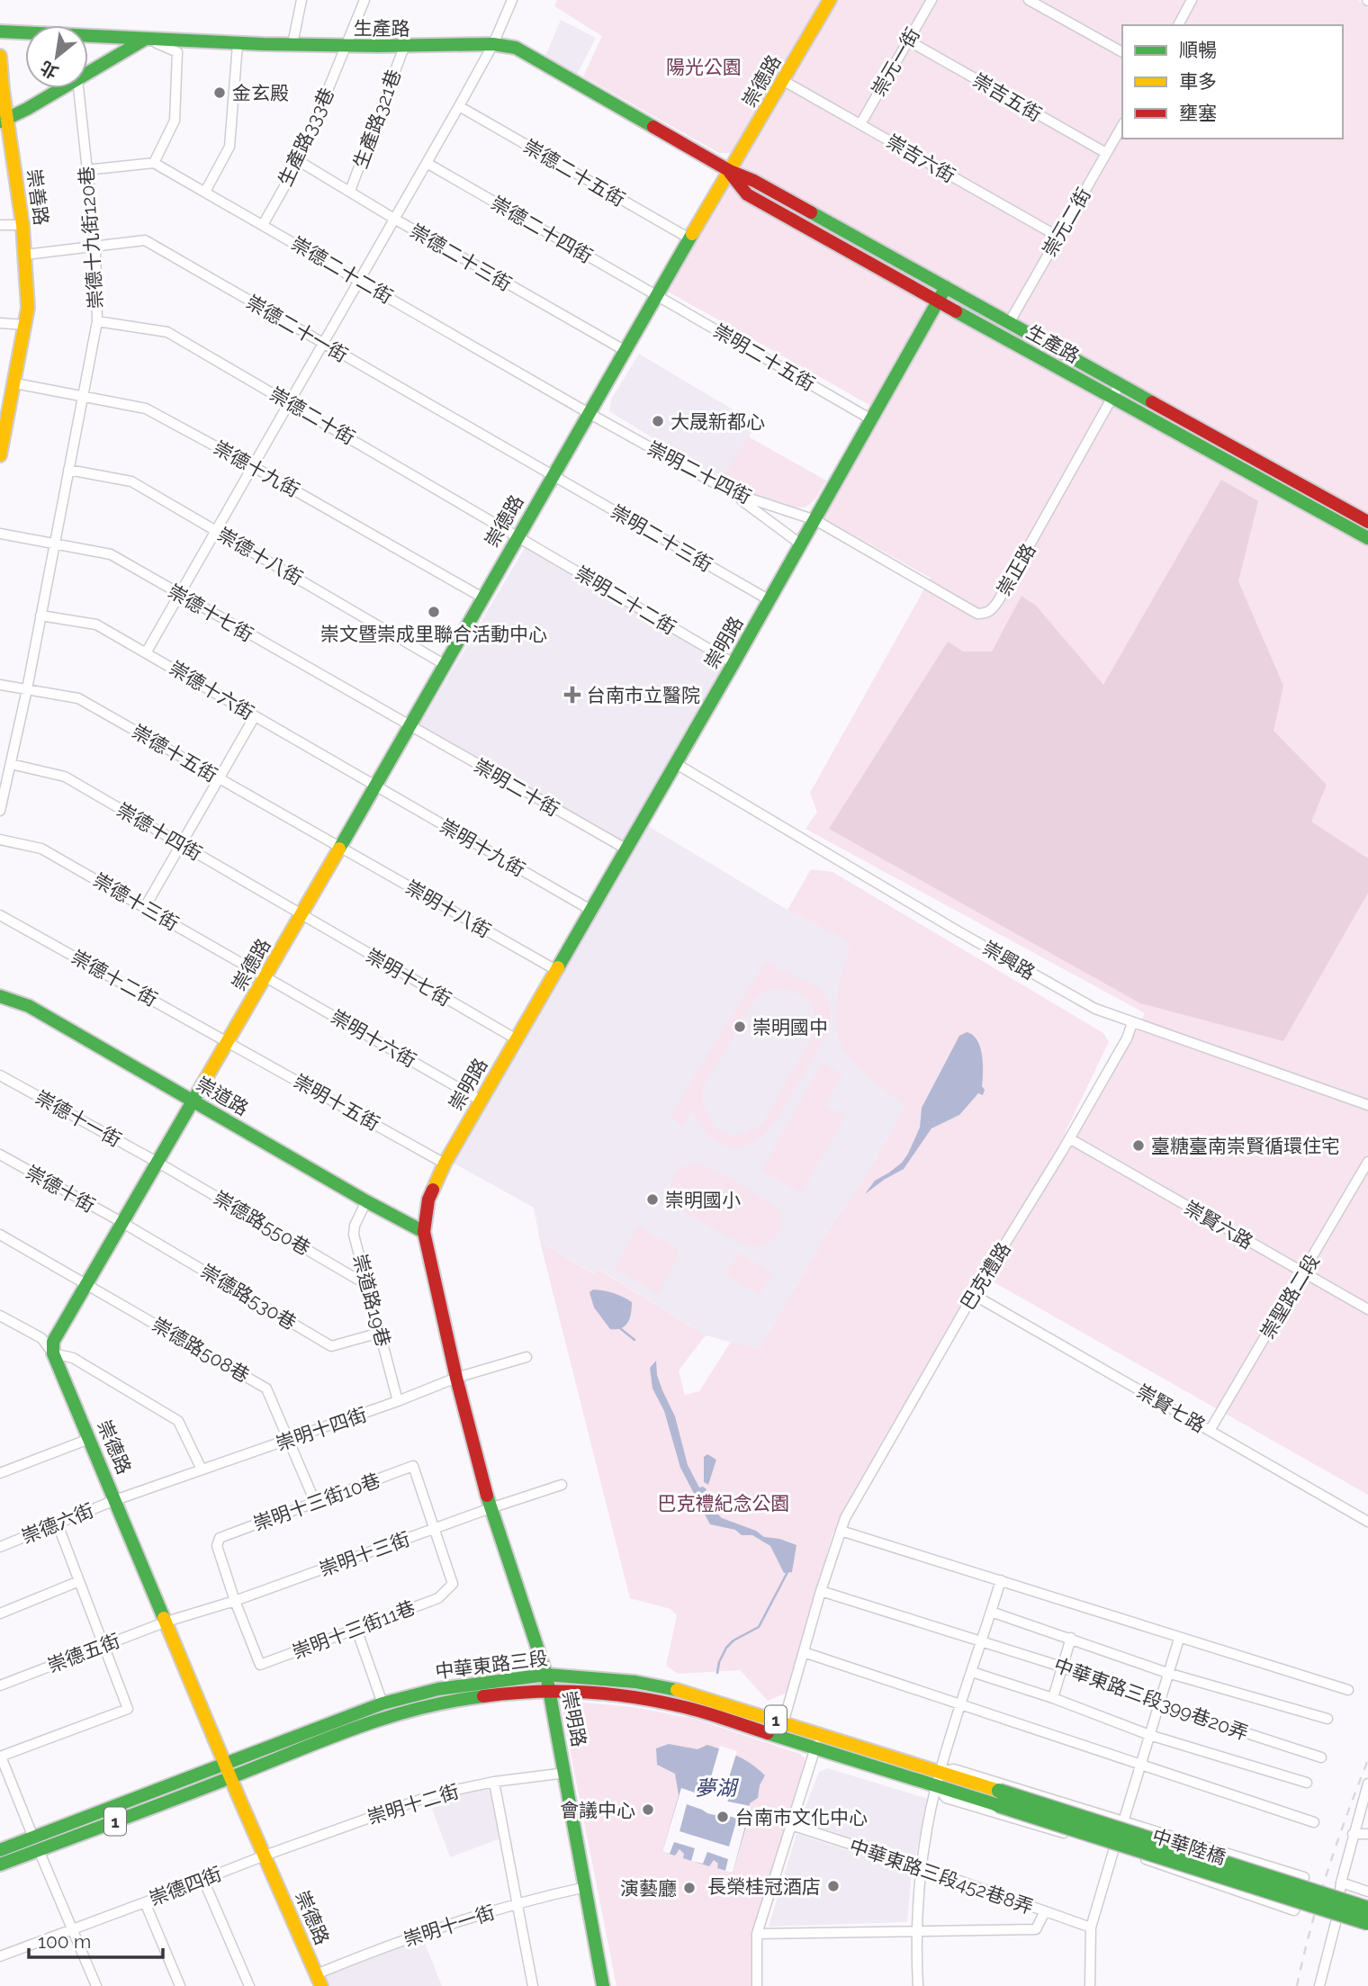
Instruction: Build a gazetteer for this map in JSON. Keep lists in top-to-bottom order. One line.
{"streets":{"street":["生產路","崇元一街","崇德路","崇吉五街","生產路321巷","生產路333巷","崇吉六街","崇德二十五街","崇善路","崇元二街","崇德二十四街","崇德十九街120巷","崇德二十三街","崇德二十二街","崇德二十一街","崇明二十五街","崇德二十街","崇德十九街","崇明二十四街","崇明二十三街","崇德十八街","崇正路","崇明二十二街","崇德十七街","崇明路","崇德十六街","崇德十五街","崇明二十街","崇德十四街","崇明十九街","崇德十三街","崇明十八街","崇興路","崇明十七街","崇德十二街","崇明十六街","崇道路","崇明十五街","崇德十一街","崇德十街","崇德路550巷","崇賢六路","巴克禮路","崇德路530巷","崇聖路二段","崇道路19巷","崇德路508巷","崇賢七路","崇明十四街","崇明十三街10巷","崇德六街","崇明十三街","崇明十三街11巷","崇德五街","中華東路三段","中華東路三段399巷20弄","1","崇明十二街","中華陸橋","中華東路三段452巷8弄","崇德四街","崇明十一街"]},"crossings":[["生產路","崇德路"],["生產路","生產路321巷"],["生產路","生產路333巷"],["生產路","崇元二街"],["生產路","崇正路"],["生產路","崇明路"],["崇元一街","崇吉五街"],["崇元一街","崇吉六街"],["崇德路","崇吉六街"],["崇德路","崇德二十五街"],["崇德路","崇德二十四街"],["崇德路","崇德二十三街"],["崇德路","崇德二十二街"],["崇德路","崇德二十一街"],["崇德路","崇明二十五街"],["崇德路","崇德二十街"],["崇德路","崇德十九街"],["崇德路","崇明二十四街"],["崇德路","崇明二十三街"],["崇德路","崇德十八街"],["崇德路","崇明二十二街"],["崇德路","崇德十七街"],["崇德路","崇德十六街"],["崇德路","崇德十五街"],["崇德路","崇明二十街"],["崇德路","崇德十四街"],["崇德路","崇明十九街"],["崇德路","崇德十三街"],["崇德路","崇明十八街"],["崇德路","崇明十七街"],["崇德路","崇德十二街"],["崇德路","崇明十六街"],["崇德路","崇道路"],["崇德路","崇明十五街"],["崇德路","崇德十一街"],["崇德路","崇德十街"],["崇德路","崇德路550巷"],["崇德路","崇德路530巷"],["崇德路","崇德路508巷"],["崇德路","崇明十四街"],["崇德路","崇德六街"],["崇德路","崇明十三街"],["崇德路","崇德五街"],["崇德路","中華東路三段"],["崇德路","崇明十二街"],["崇德路","崇德四街"],["崇德路","崇明十一街"],["崇吉五街","崇元二街"],["生產路321巷","崇德二十三街"],["生產路333巷","崇德二十三街"],["生產路333巷","崇德二十二街"],["崇吉六街","崇元二街"],["崇善路","崇德二十一街"],["崇善路","崇德十九街"],["崇德二十四街","崇明二十五街"],["崇德十九街120巷","崇德二十一街"],["崇德十九街120巷","崇德二十街"],["崇德十九街120巷","崇德十九街"],["崇德十九街120巷","崇德十八街"],["崇德十九街120巷","崇德十七街"],["崇德十九街120巷","崇德十六街"],["崇德十九街120巷","崇德十五街"],["崇德十九街120巷","崇德十四街"],["崇德二十二街","崇明二十四街"],["崇德二十一街","崇明二十三街"],["崇明二十五街","崇明路"],["崇德二十街","崇明二十二街"],["崇明二十四街","崇正路"],["崇明二十四街","崇明路"],["崇明二十三街","崇明路"],["崇正路","崇明路"],["崇明二十二街","崇明路"],["崇德十七街","崇明二十街"],["崇明路","崇明二十街"],["崇明路","崇明十九街"],["崇明路","崇明十八街"],["崇明路","崇興路"],["崇明路","崇明十七街"],["崇明路","崇明十六街"],["崇明路","崇道路"],["崇明路","崇明十五街"],["崇明路","崇明十四街"],["崇明路","崇明十三街"],["崇明路","中華東路三段"],["崇明路","崇明十二街"],["崇明路","崇明十一街"],["崇德十六街","崇明十九街"],["崇德十五街","崇明十八街"],["崇德十四街","崇明十七街"],["崇德十三街","崇明十六街"],["崇興路","巴克禮路"],["崇德十二街","崇明十五街"],["崇道路","崇道路19巷"],["崇德十一街","崇德路550巷"],["崇德十街","崇德路530巷"],["崇德路550巷","崇道路19巷"],["崇賢六路","巴克禮路"],["崇賢六路","崇聖路二段"],["巴克禮路","崇賢七路"],["巴克禮路","中華東路三段"],["巴克禮路","中華東路三段399巷20弄"],["崇德路530巷","崇道路19巷"],["崇聖路二段","崇賢七路"],["崇道路19巷","崇明十四街"],["崇德路508巷","崇明十四街"],["崇德路508巷","崇明十三街10巷"],["崇明十四街","崇德六街"],["崇明十三街10巷","崇明十三街"],["崇明十三街10巷","崇明十三街11巷"],["崇明十三街","崇明十三街11巷"],["崇明十三街","崇德五街"],["中華東路三段","中華陸橋"],["崇明十二街","崇德四街"]],"water":["夢湖"],"parks":["陽光公園","巴克禮紀念公園"],"places":{"other":["金玄殿","大晟新都心","崇文暨崇成里聯合活動中心","崇明國中","臺糖臺南崇賢循環住宅","崇明國小","會議中心","台南市文化中心","長榮桂冠酒店","演藝廳"],"health":["台南市立醫院"]},"legend":["順暢","車多","壅塞"],"scale_bar":"100 m","north":"bottom left"}
